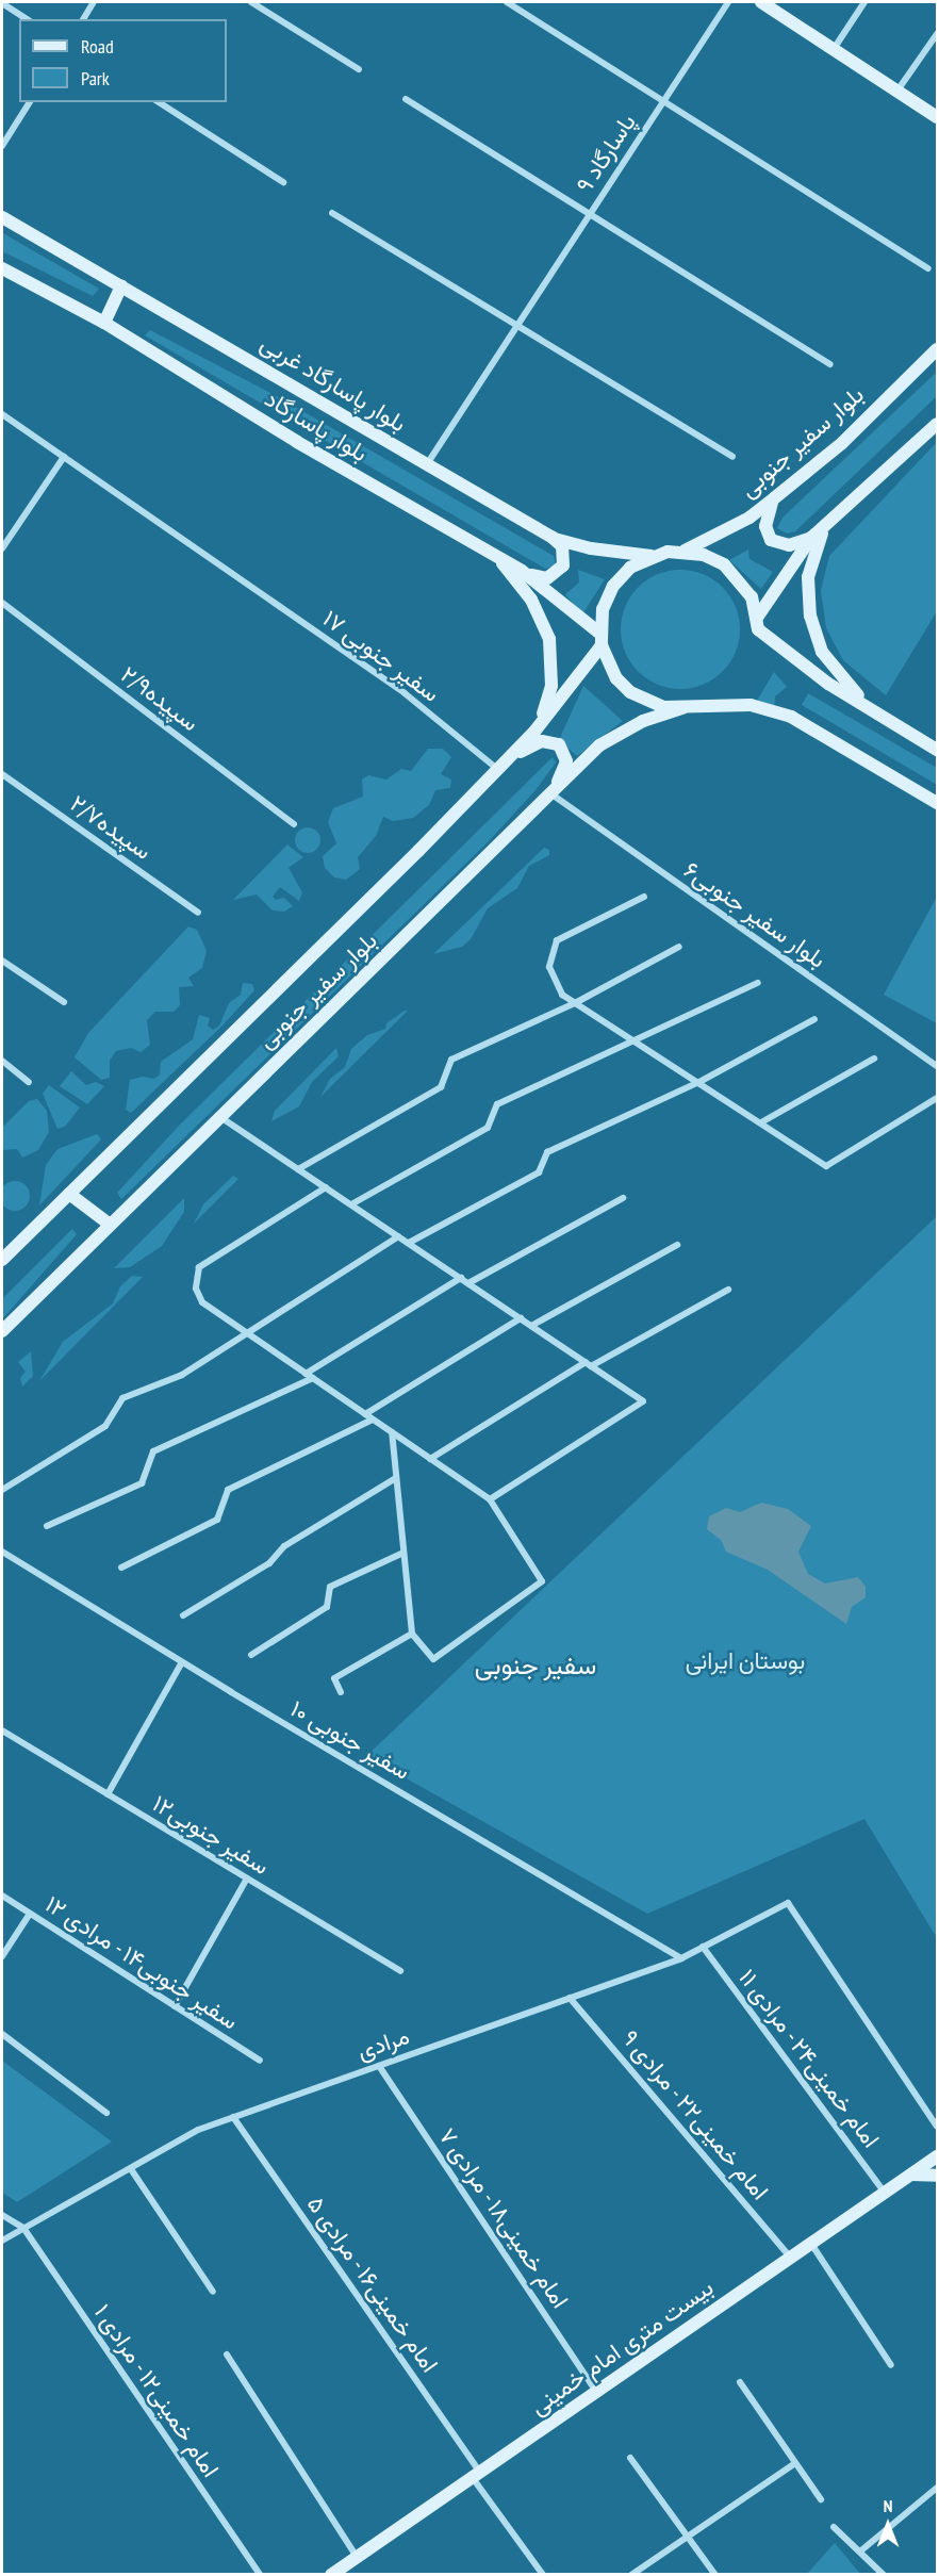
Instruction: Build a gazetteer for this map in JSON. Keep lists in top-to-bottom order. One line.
{"streets":{"main road":["بلوار پاسارگاد غربی","بلوار پاسارگاد","بلوار سفیر جنوبی","بیست متری امام خمینی"],"street":["پاسارگاد ۹","سفیر جنوبی ۱۷","سپیده۲/۹","سپیده۲/۷","بلوار سفیر جنوبی۶","سفیر جنوبی ۱۰","سفیر جنوبی۱۲","سفیر جنوبی۱۴ - مرادی ۱۲","مرادی","امام خمینی۲۴ - مرادی ۱۱","امام خمینی۲۲ - مرادی ۹","امام خمینی۱۸ - مرادی ۷","امام خمینی۱۶ - مرادی ۵","امام خمینی۱۲ - مرادی ۱"]},"crossings":[["پاسارگاد ۹","بلوار پاسارگاد غربی"],["بلوار پاسارگاد","بلوار سفیر جنوبی"],["بلوار سفیر جنوبی","سفیر جنوبی ۱۷"],["بلوار سفیر جنوبی","بلوار سفیر جنوبی۶"],["سفیر جنوبی ۱۰","مرادی"],["مرادی","امام خمینی۲۴ - مرادی ۱۱"],["مرادی","امام خمینی۲۲ - مرادی ۹"],["مرادی","امام خمینی۱۸ - مرادی ۷"],["مرادی","امام خمینی۱۶ - مرادی ۵"],["مرادی","امام خمینی۱۲ - مرادی ۱"],["امام خمینی۲۴ - مرادی ۱۱","بیست متری امام خمینی"],["امام خمینی۲۲ - مرادی ۹","بیست متری امام خمینی"],["امام خمینی۱۸ - مرادی ۷","بیست متری امام خمینی"],["امام خمینی۱۶ - مرادی ۵","بیست متری امام خمینی"]],"districts":["سفیر جنوبی"],"parks":["بوستان ایرانی"],"legend":["Road","Park"],"north":"top"}
